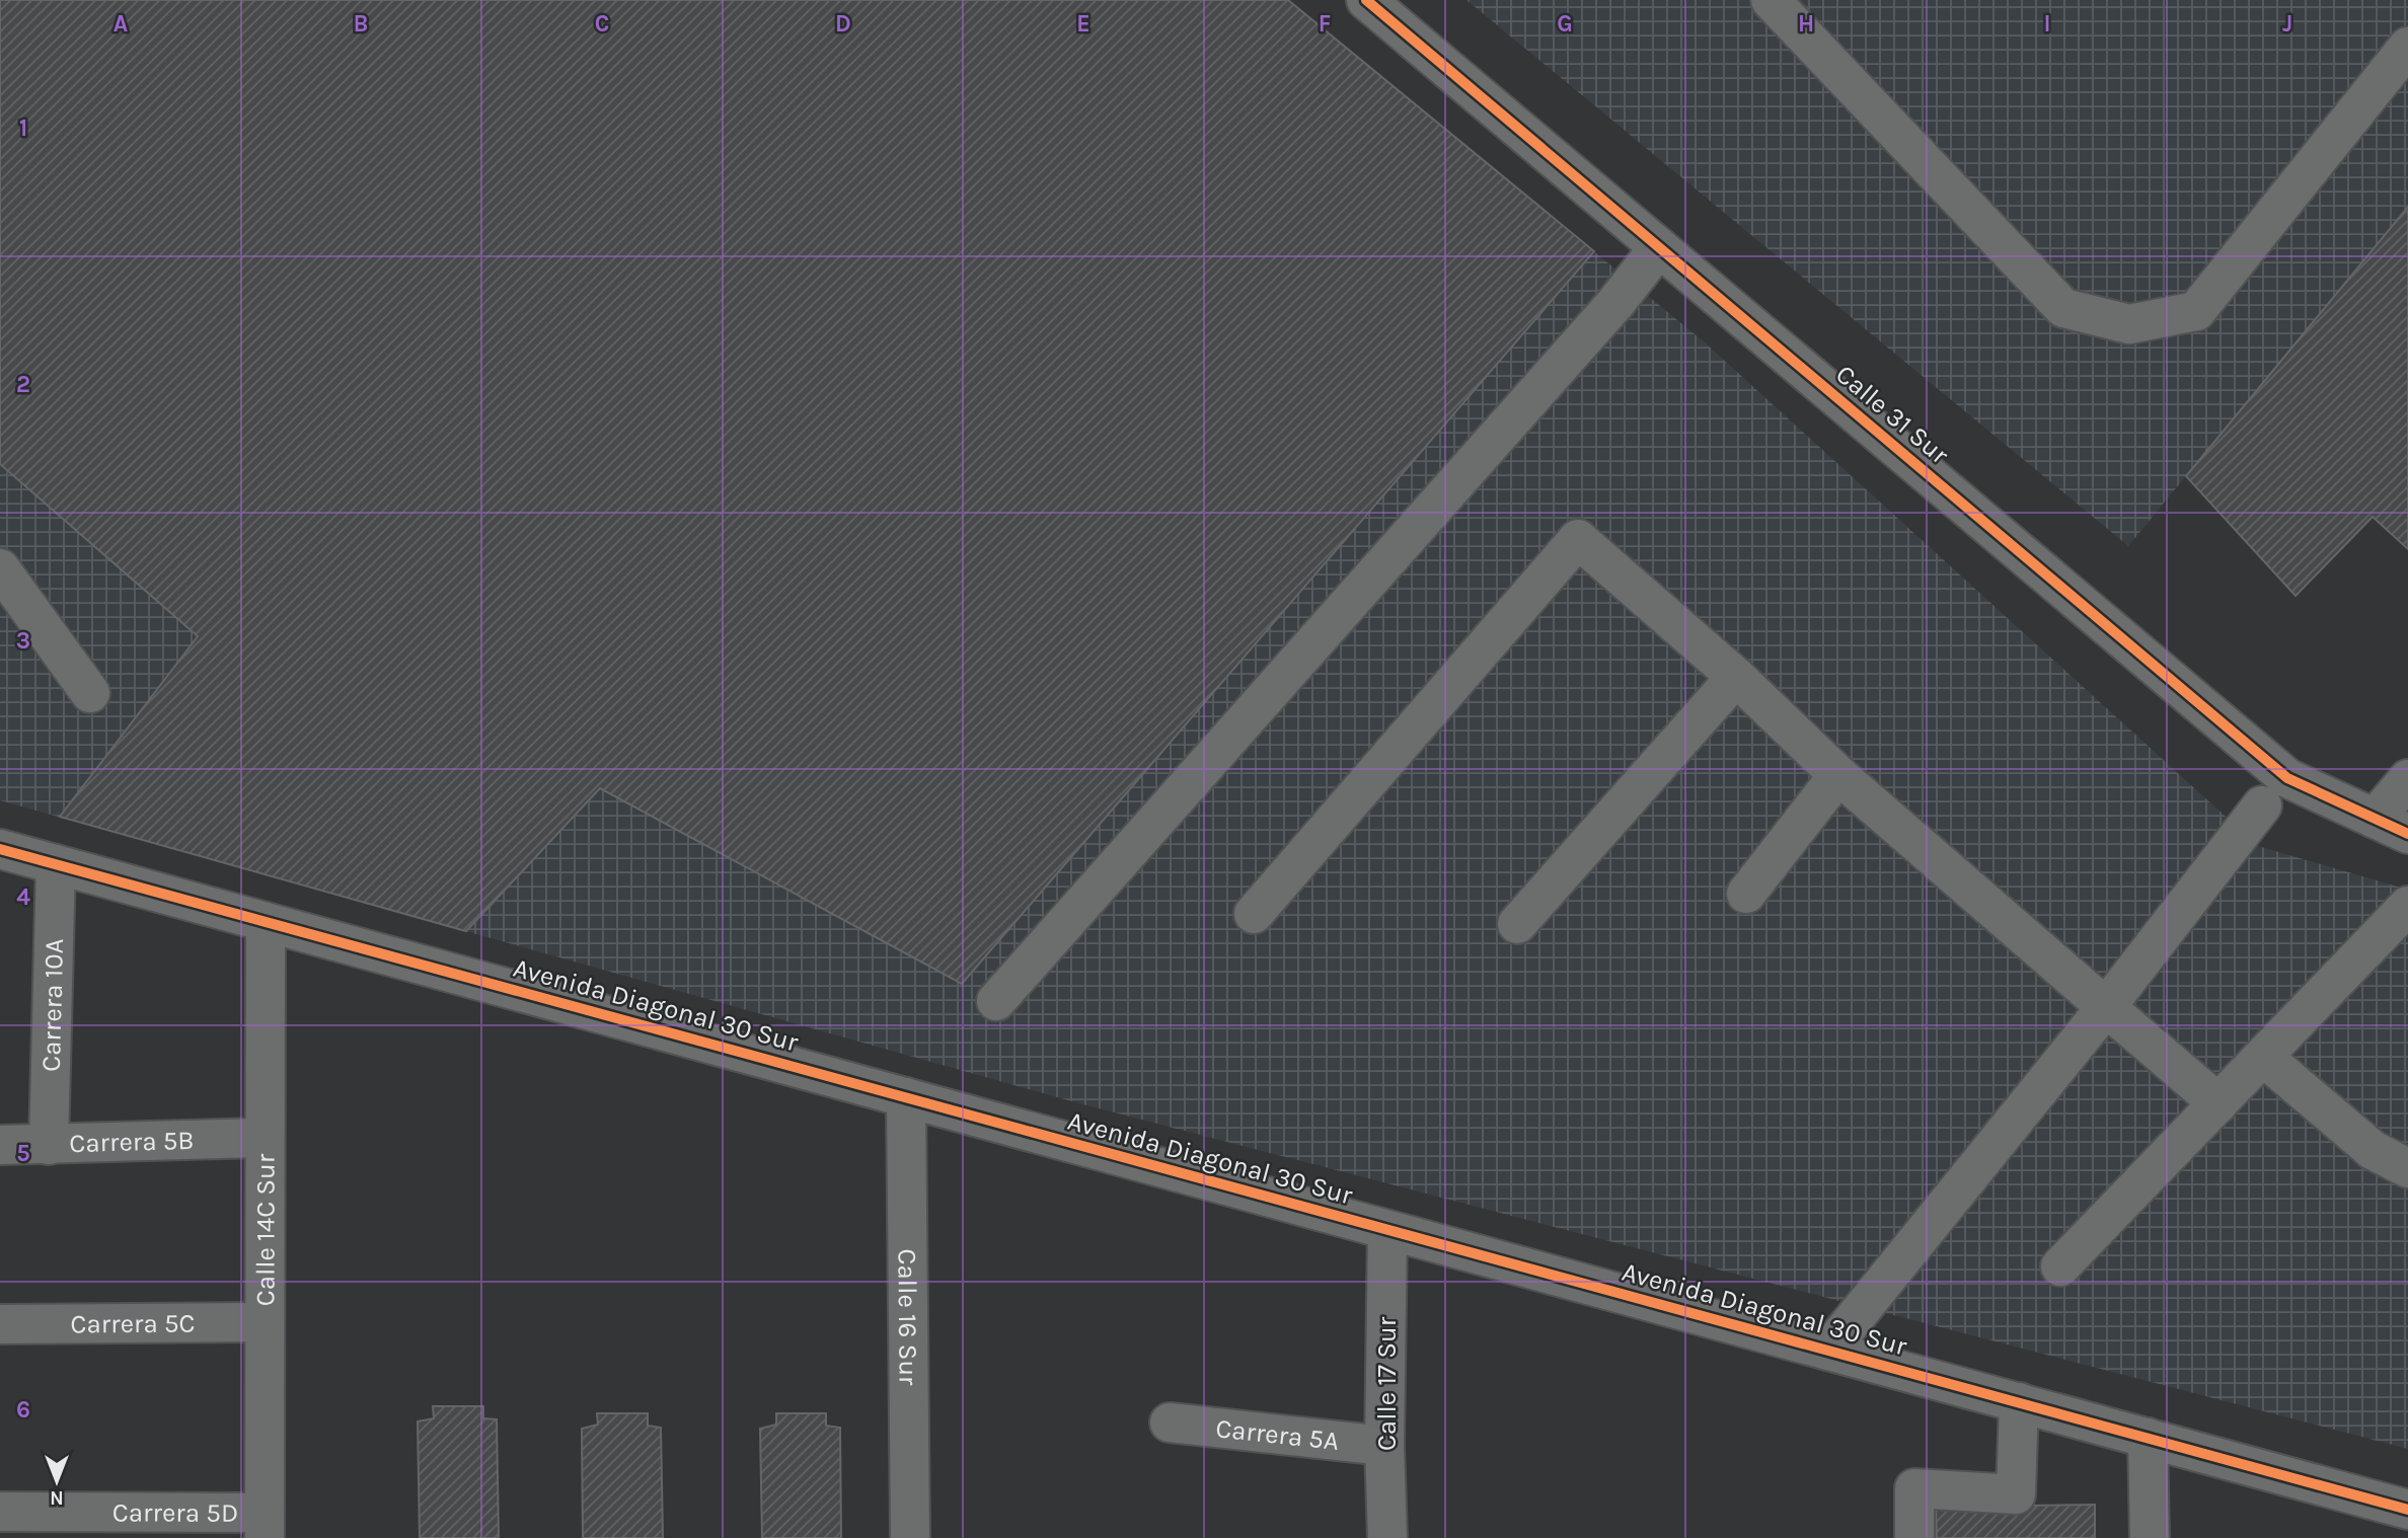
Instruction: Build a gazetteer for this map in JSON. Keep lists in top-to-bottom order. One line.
{"streets":{"street":["Calle 31 Sur","Carrera 10A","Avenida Diagonal 30 Sur","Carrera 5B","Calle 14C Sur","Calle 16 Sur","Carrera 5C","Calle 17 Sur","Carrera 5A","Carrera 5D"]},"crossings":[["Carrera 10A","Avenida Diagonal 30 Sur"],["Carrera 10A","Carrera 5B"],["Avenida Diagonal 30 Sur","Calle 14C Sur"],["Avenida Diagonal 30 Sur","Calle 16 Sur"],["Avenida Diagonal 30 Sur","Calle 17 Sur"],["Carrera 5B","Calle 14C Sur"],["Calle 14C Sur","Carrera 5C"],["Calle 14C Sur","Carrera 5D"],["Calle 17 Sur","Carrera 5A"]],"north":"bottom","grid":{"columns":["A","B","C","D","E","F","G","H","I","J"],"rows":["1","2","3","4","5","6"]}}
